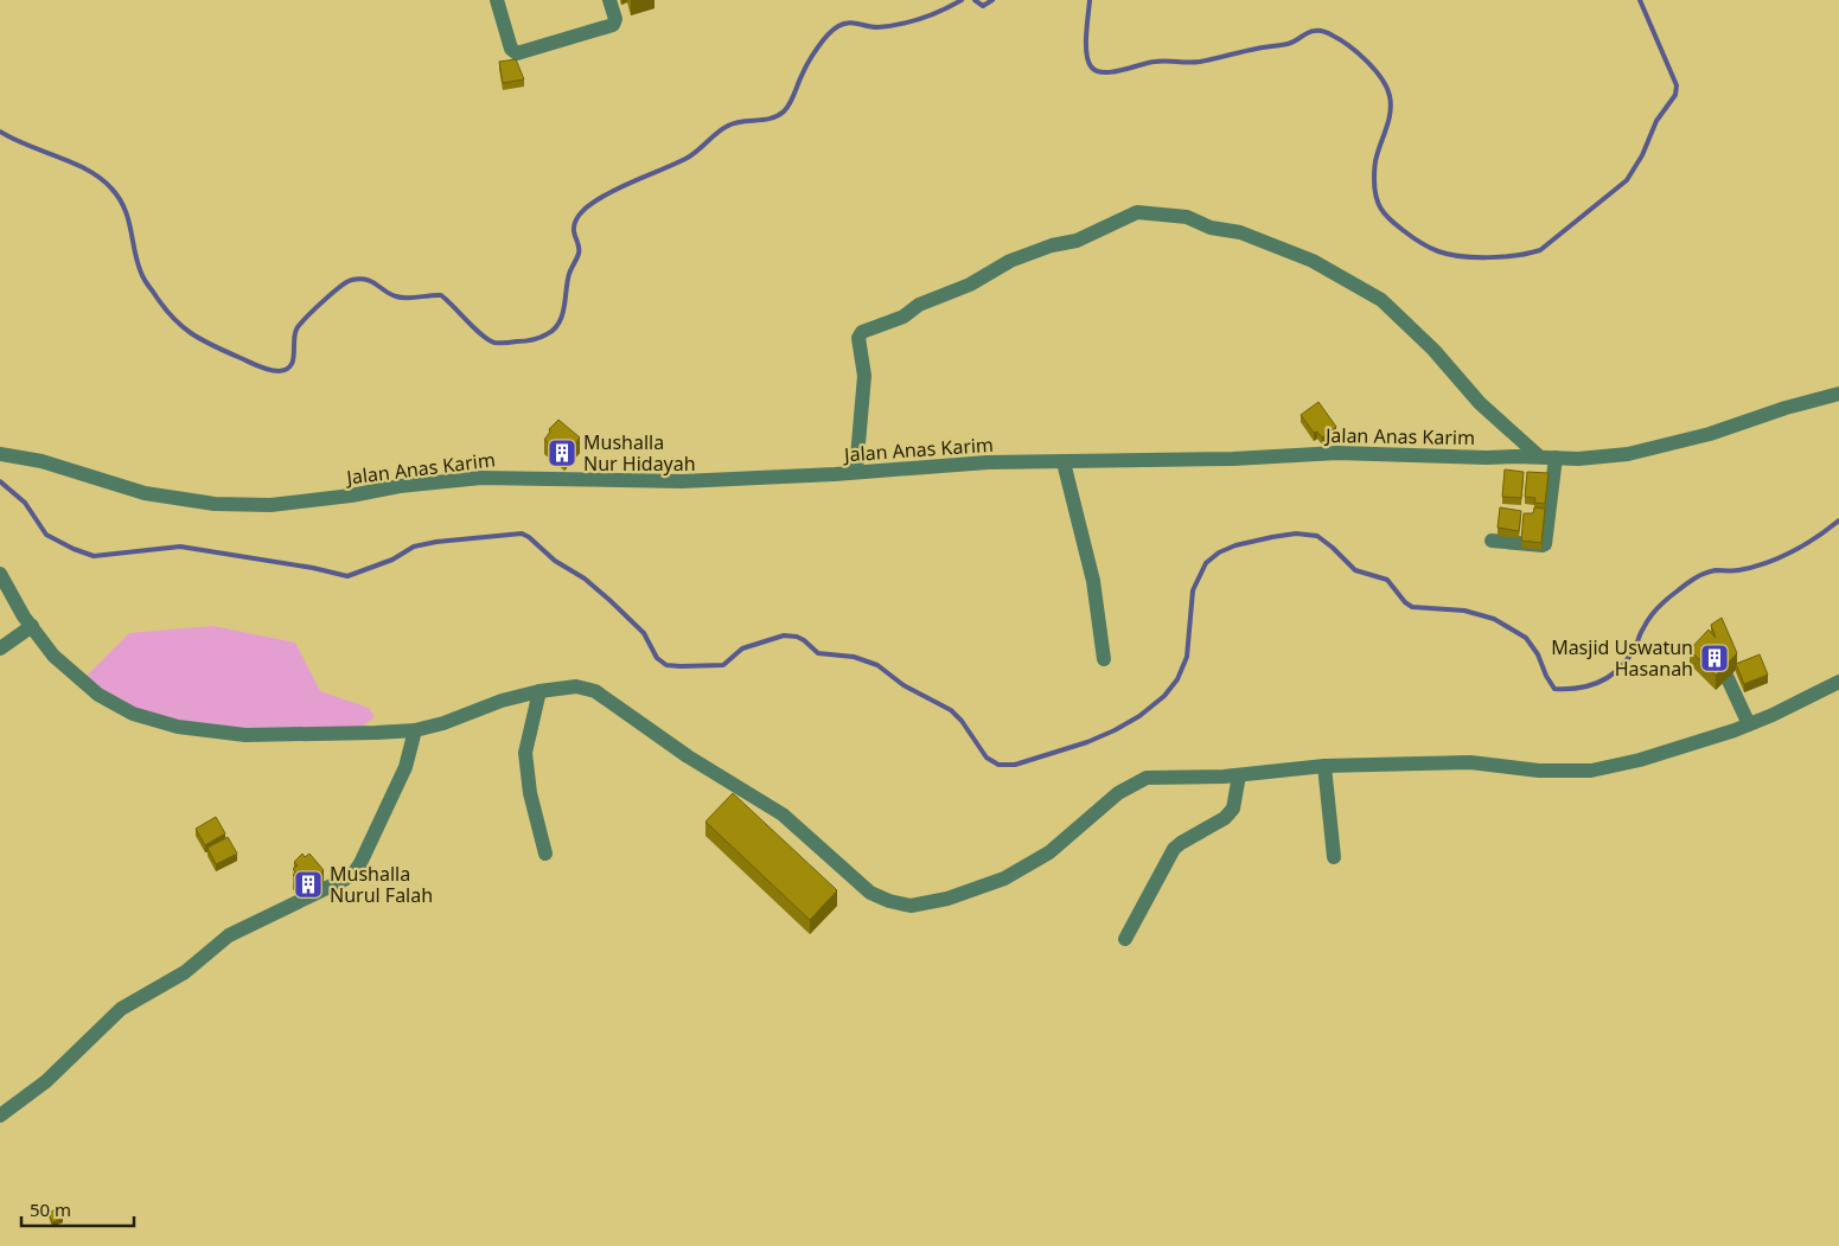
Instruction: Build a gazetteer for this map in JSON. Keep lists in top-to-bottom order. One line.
{"streets":{"street":["Jalan Anas Karim"]},"places":{"building":["Mushalla Nur Hidayah","Masjid Uswatun Hasanah","Mushalla Nurul Falah"]},"scale_bar":"50 m"}
